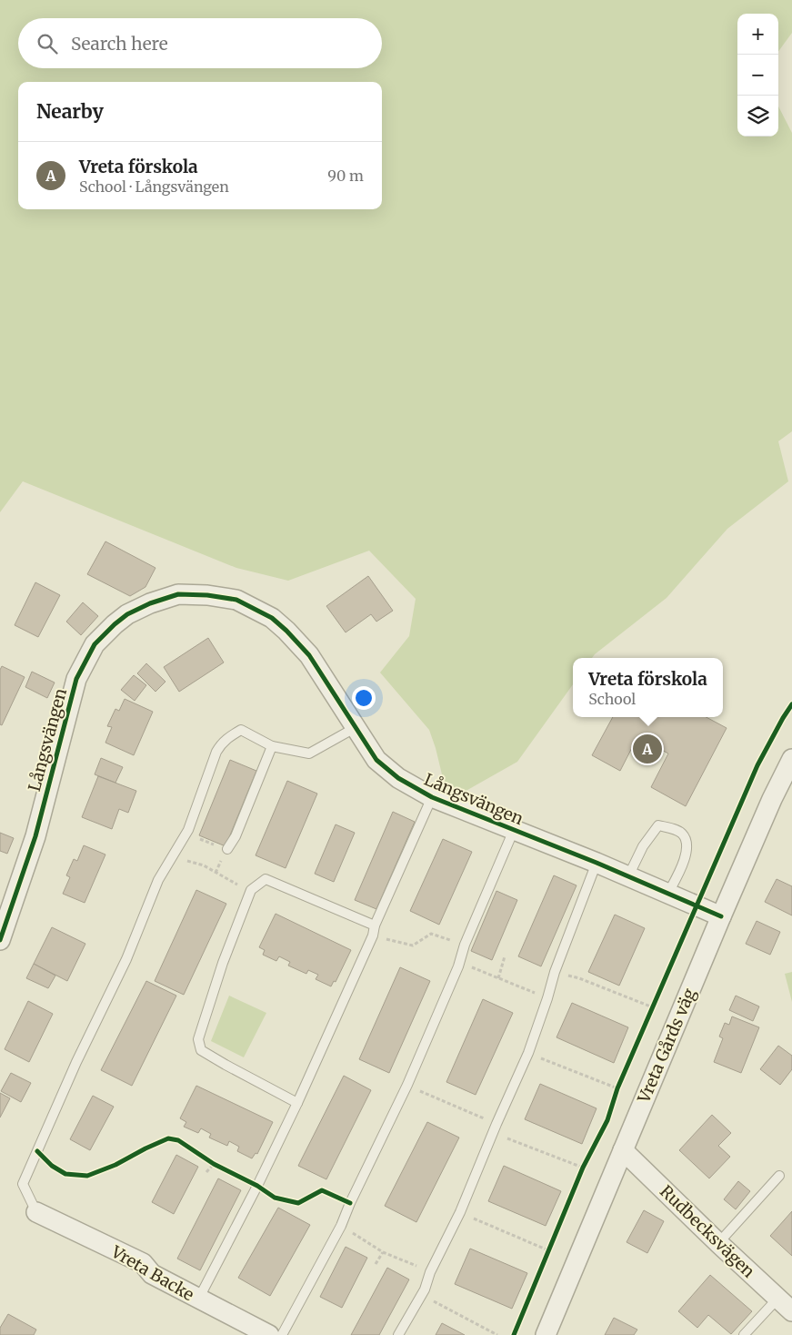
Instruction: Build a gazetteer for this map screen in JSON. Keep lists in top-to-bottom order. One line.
{"streets":{"street":["Långsvängen","Vreta Gårds väg","Rudbecksvägen","Vreta Backe"]},"crossings":[["Långsvängen","Vreta Gårds väg"],["Vreta Gårds väg","Rudbecksvägen"]],"page":{"map_buttons":["+","−"],"search":"Search here","heading":"Nearby","list":[{"mark":"A","name":"Vreta förskola","note":"School · Långsvängen","value":"90 m"}],"popup":["Vreta förskola","School"],"pins":"A"}}
